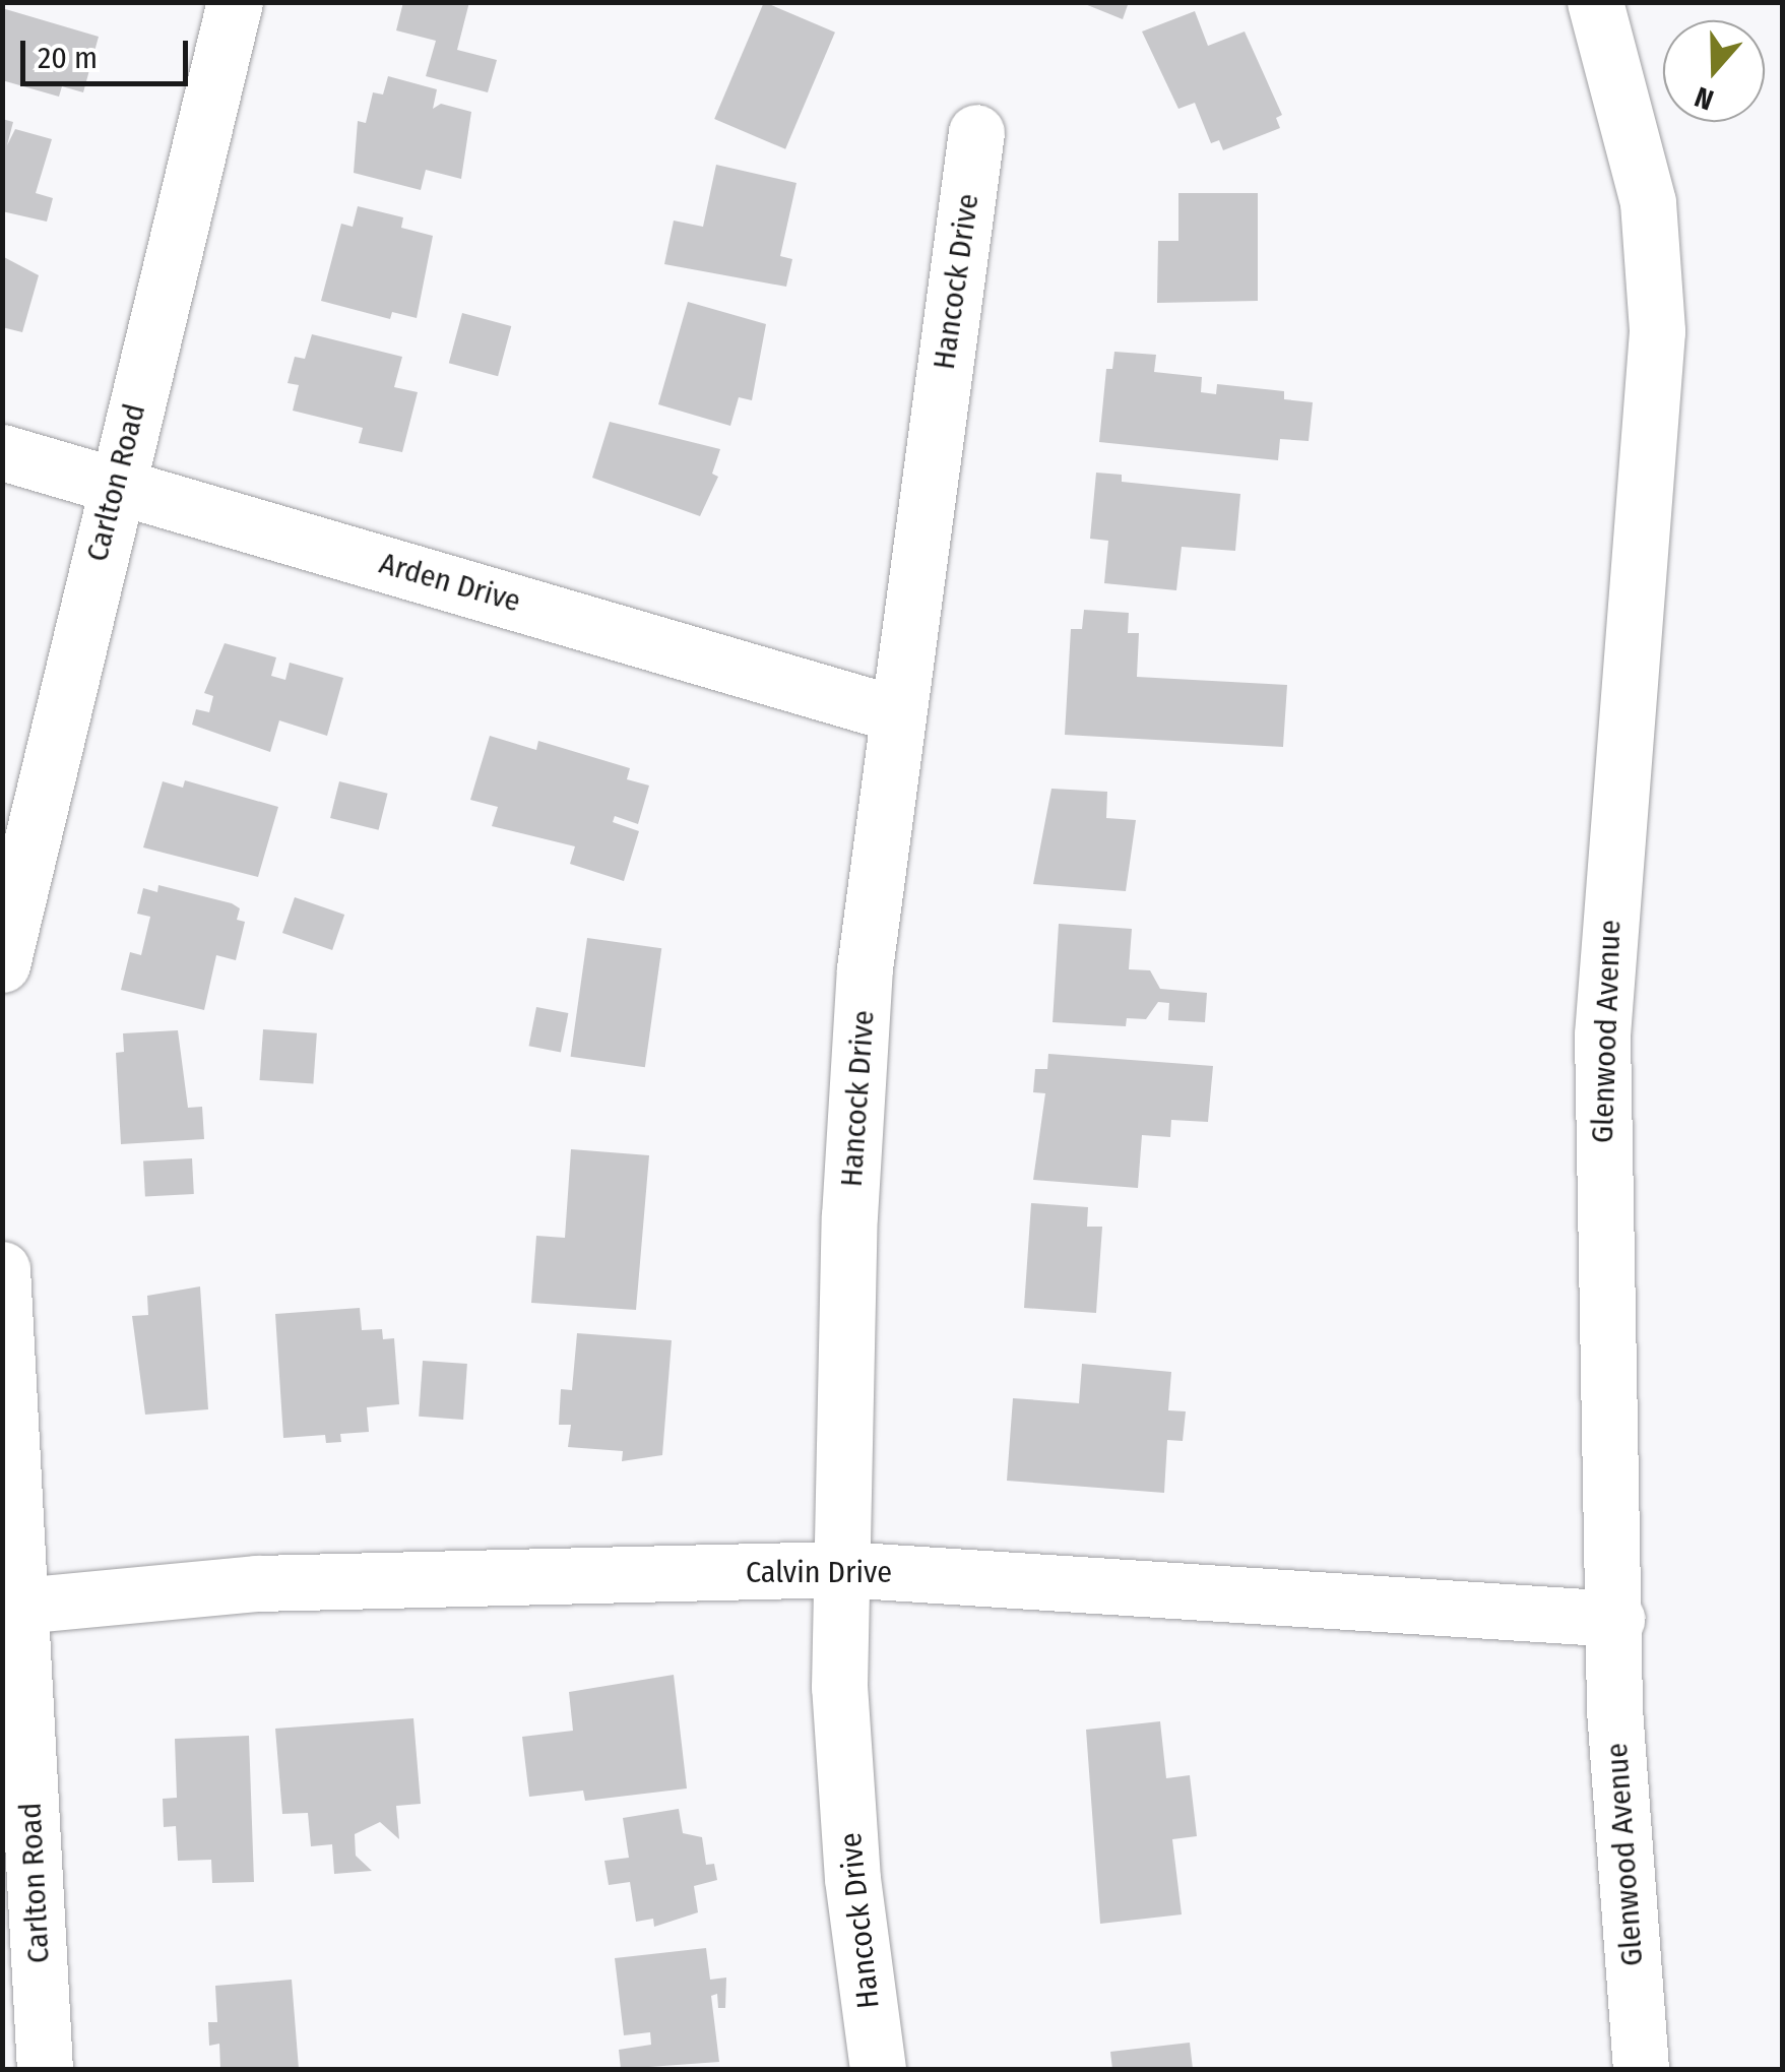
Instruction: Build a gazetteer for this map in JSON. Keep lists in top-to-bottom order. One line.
{"streets":{"street":["Hancock Drive","Carlton Road","Arden Drive","Glenwood Avenue","Calvin Drive"]},"crossings":[["Hancock Drive","Arden Drive"],["Hancock Drive","Calvin Drive"],["Carlton Road","Arden Drive"],["Carlton Road","Calvin Drive"],["Glenwood Avenue","Calvin Drive"]],"scale_bar":"20 m","north":"bottom"}
